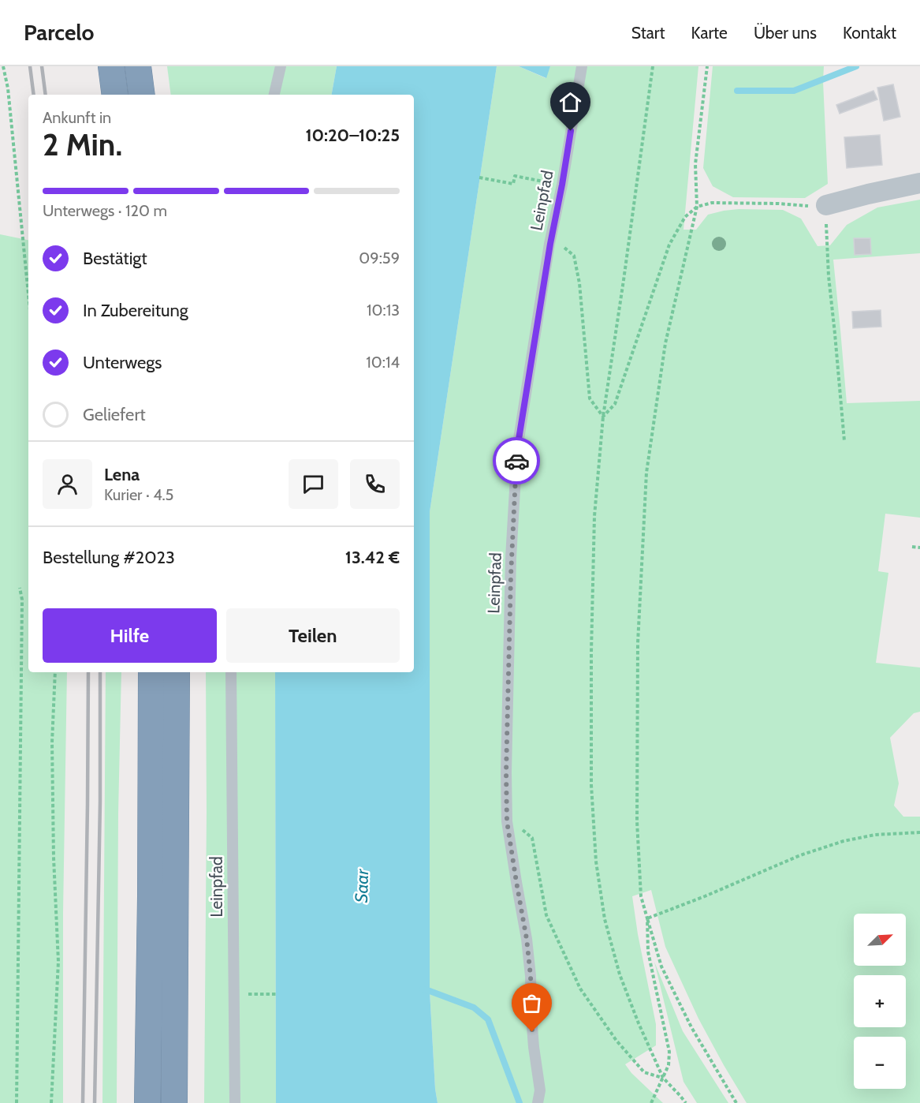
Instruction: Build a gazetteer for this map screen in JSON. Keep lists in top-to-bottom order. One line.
{"streets":{"lane":["Leinpfad"]},"water":["Saar"],"north":"top right","page":{"header":"Parcelo","nav":["Start","Karte","Über uns","Kontakt"],"heading":["2 Min.","Ankunft in","10:20–10:25"],"panel":["Lena","Kurier · 4.5","Bestellung #2023","13.42 €"],"bar":"Unterwegs · 120 m","list":[["Bestätigt","09:59"],["In Zubereitung","10:13"],["Unterwegs","10:14"],"Geliefert"],"buttons":["Hilfe","Teilen"],"map_buttons":["+","−"]}}
